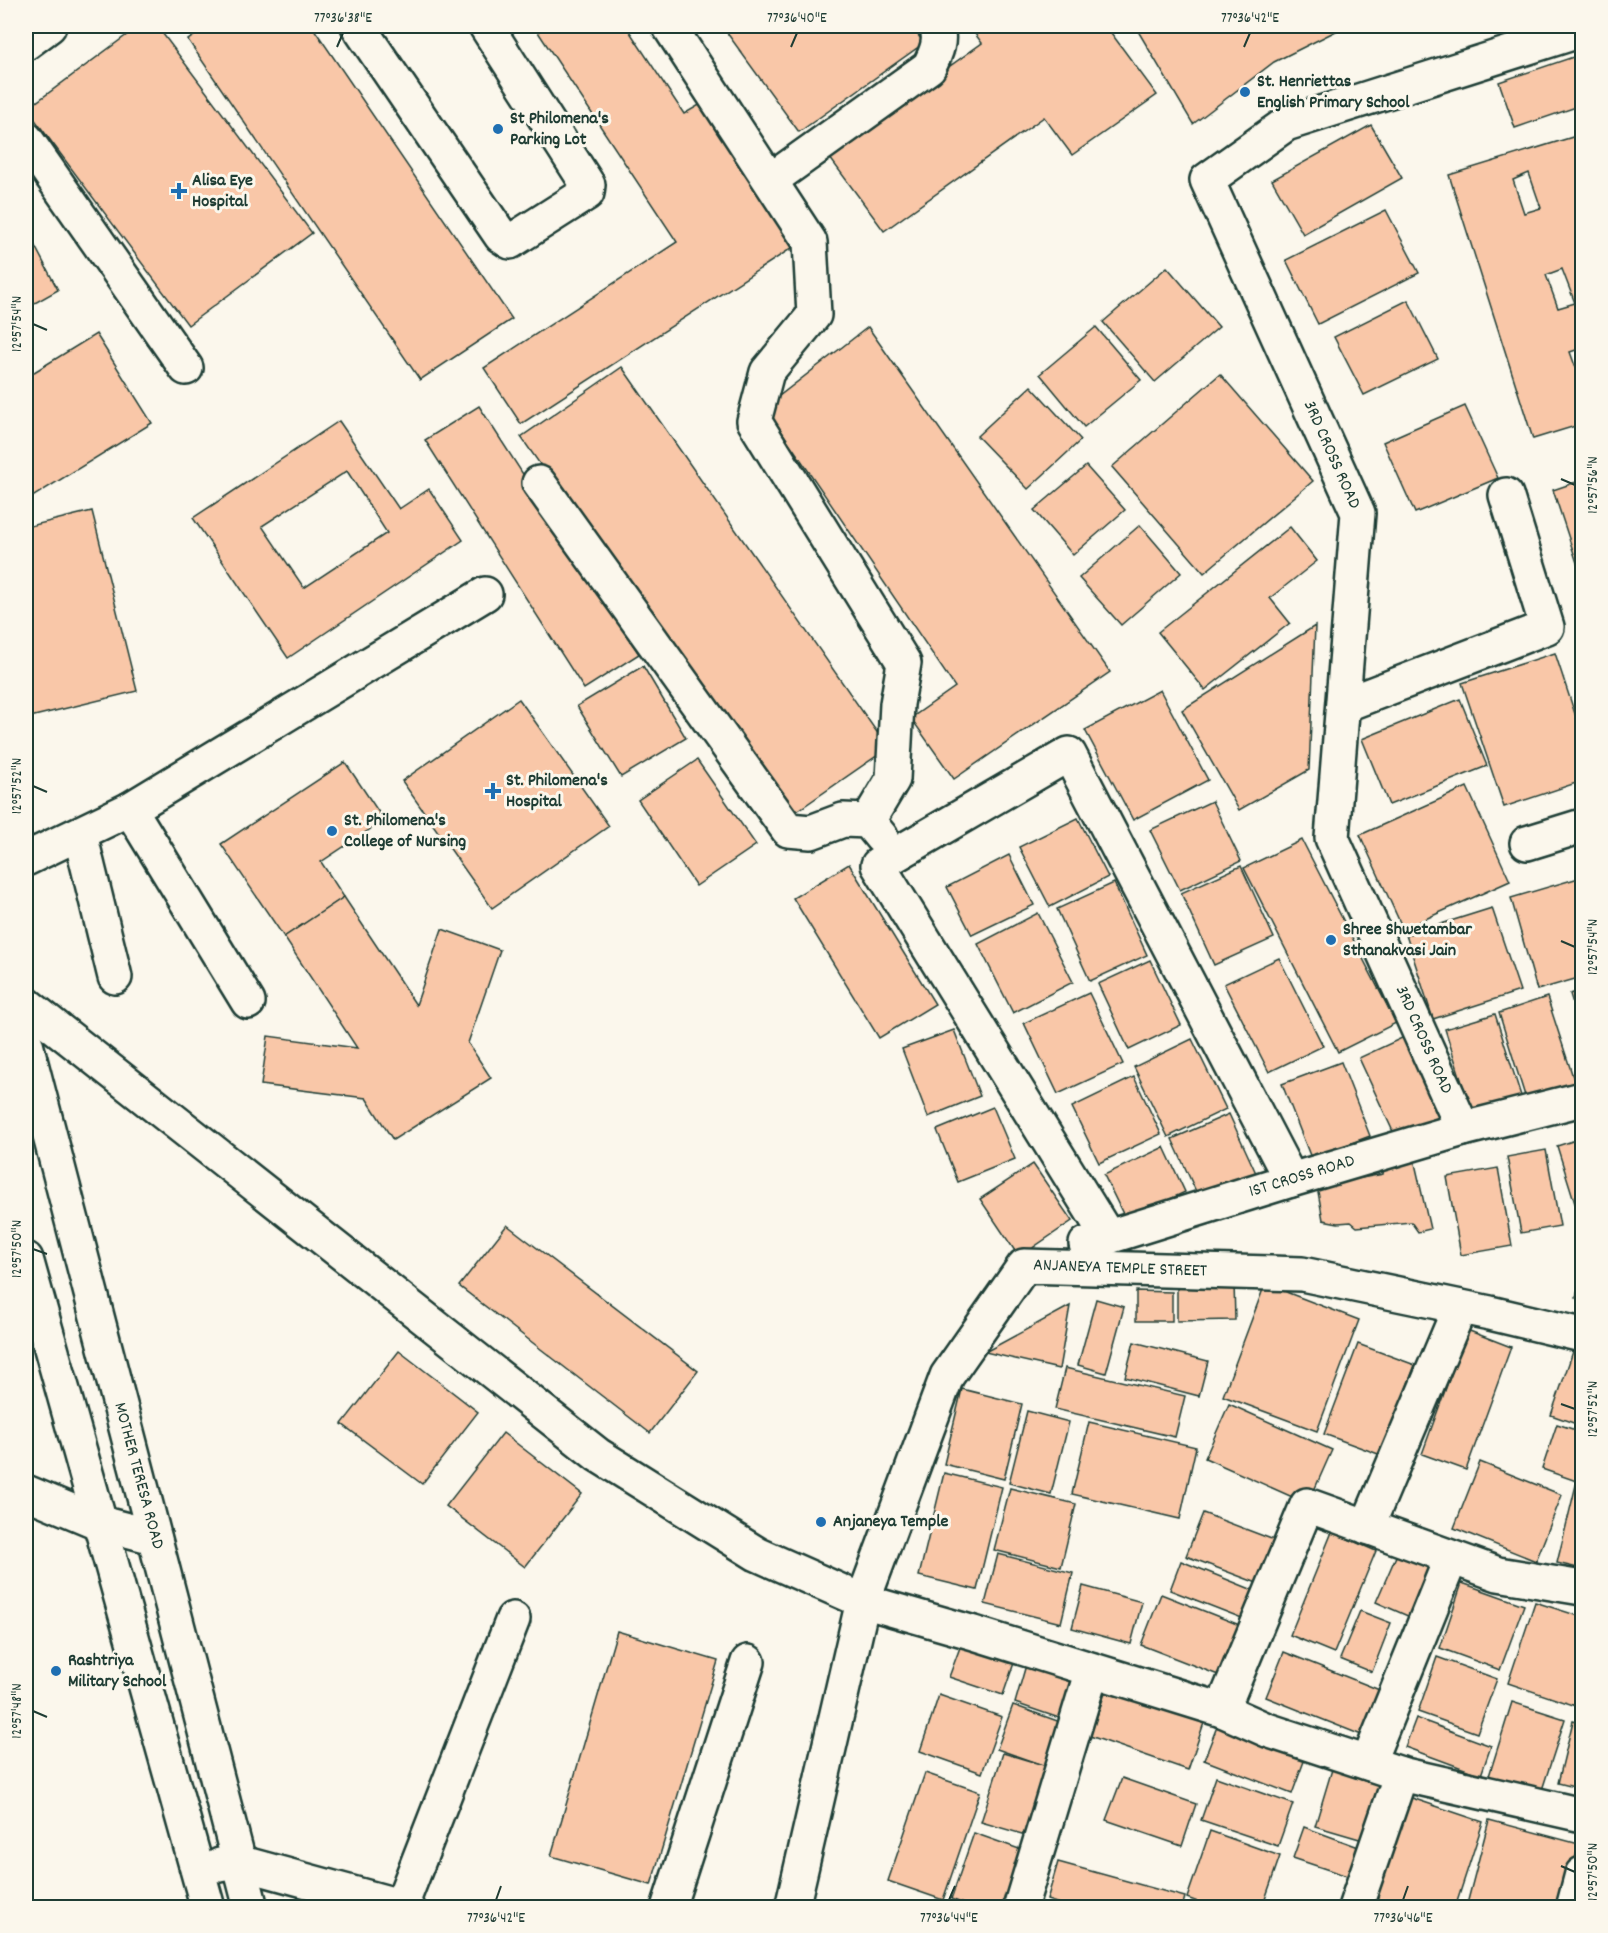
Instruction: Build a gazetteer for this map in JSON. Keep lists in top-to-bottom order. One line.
{"streets":{"street":["3RD CROSS ROAD","1ST CROSS ROAD","ANJANEYA TEMPLE STREET","MOTHER TERESA ROAD"]},"crossings":[["3RD CROSS ROAD","1ST CROSS ROAD"],["1ST CROSS ROAD","ANJANEYA TEMPLE STREET"]],"places":{"other":["St. Henriettas English Primary School","St Philomena's Parking Lot","St. Philomena's College of Nursing","Shree Shwetambar Sthanakvasi Jain","Anjaneya Temple","Rashtriya Military School"],"health":["Alisa Eye Hospital","St. Philomena's Hospital"]},"coordinates":["77°36'38\"E","77°36'40\"E","77°36'42\"E","12°57'54\"N","12°57'56\"N","12°57'52\"N","12°57'50\"N","12°57'48\"N","77°36'44\"E","77°36'46\"E"]}
